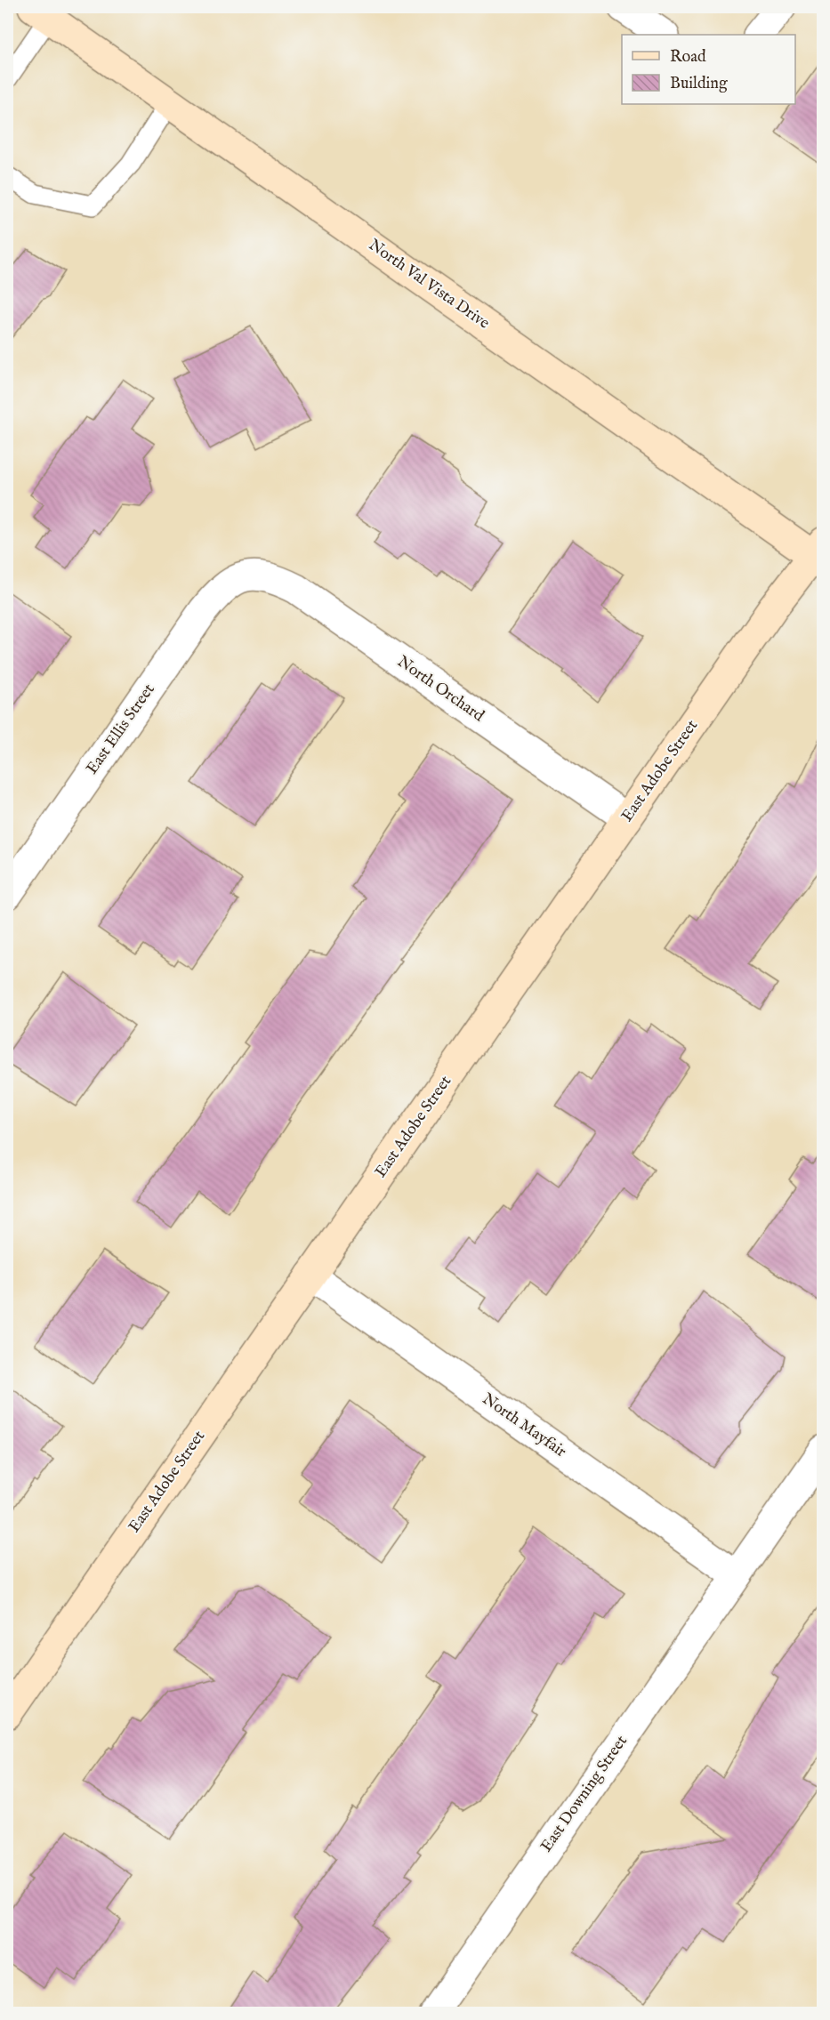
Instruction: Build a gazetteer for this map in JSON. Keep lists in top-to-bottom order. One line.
{"streets":{"street":["North Val Vista Drive","North Orchard","East Ellis Street","East Adobe Street","North Mayfair","East Downing Street"]},"crossings":[["North Val Vista Drive","East Adobe Street"],["North Orchard","East Ellis Street"],["North Orchard","East Adobe Street"],["East Adobe Street","North Mayfair"],["North Mayfair","East Downing Street"]],"legend":["Road","Building"]}
